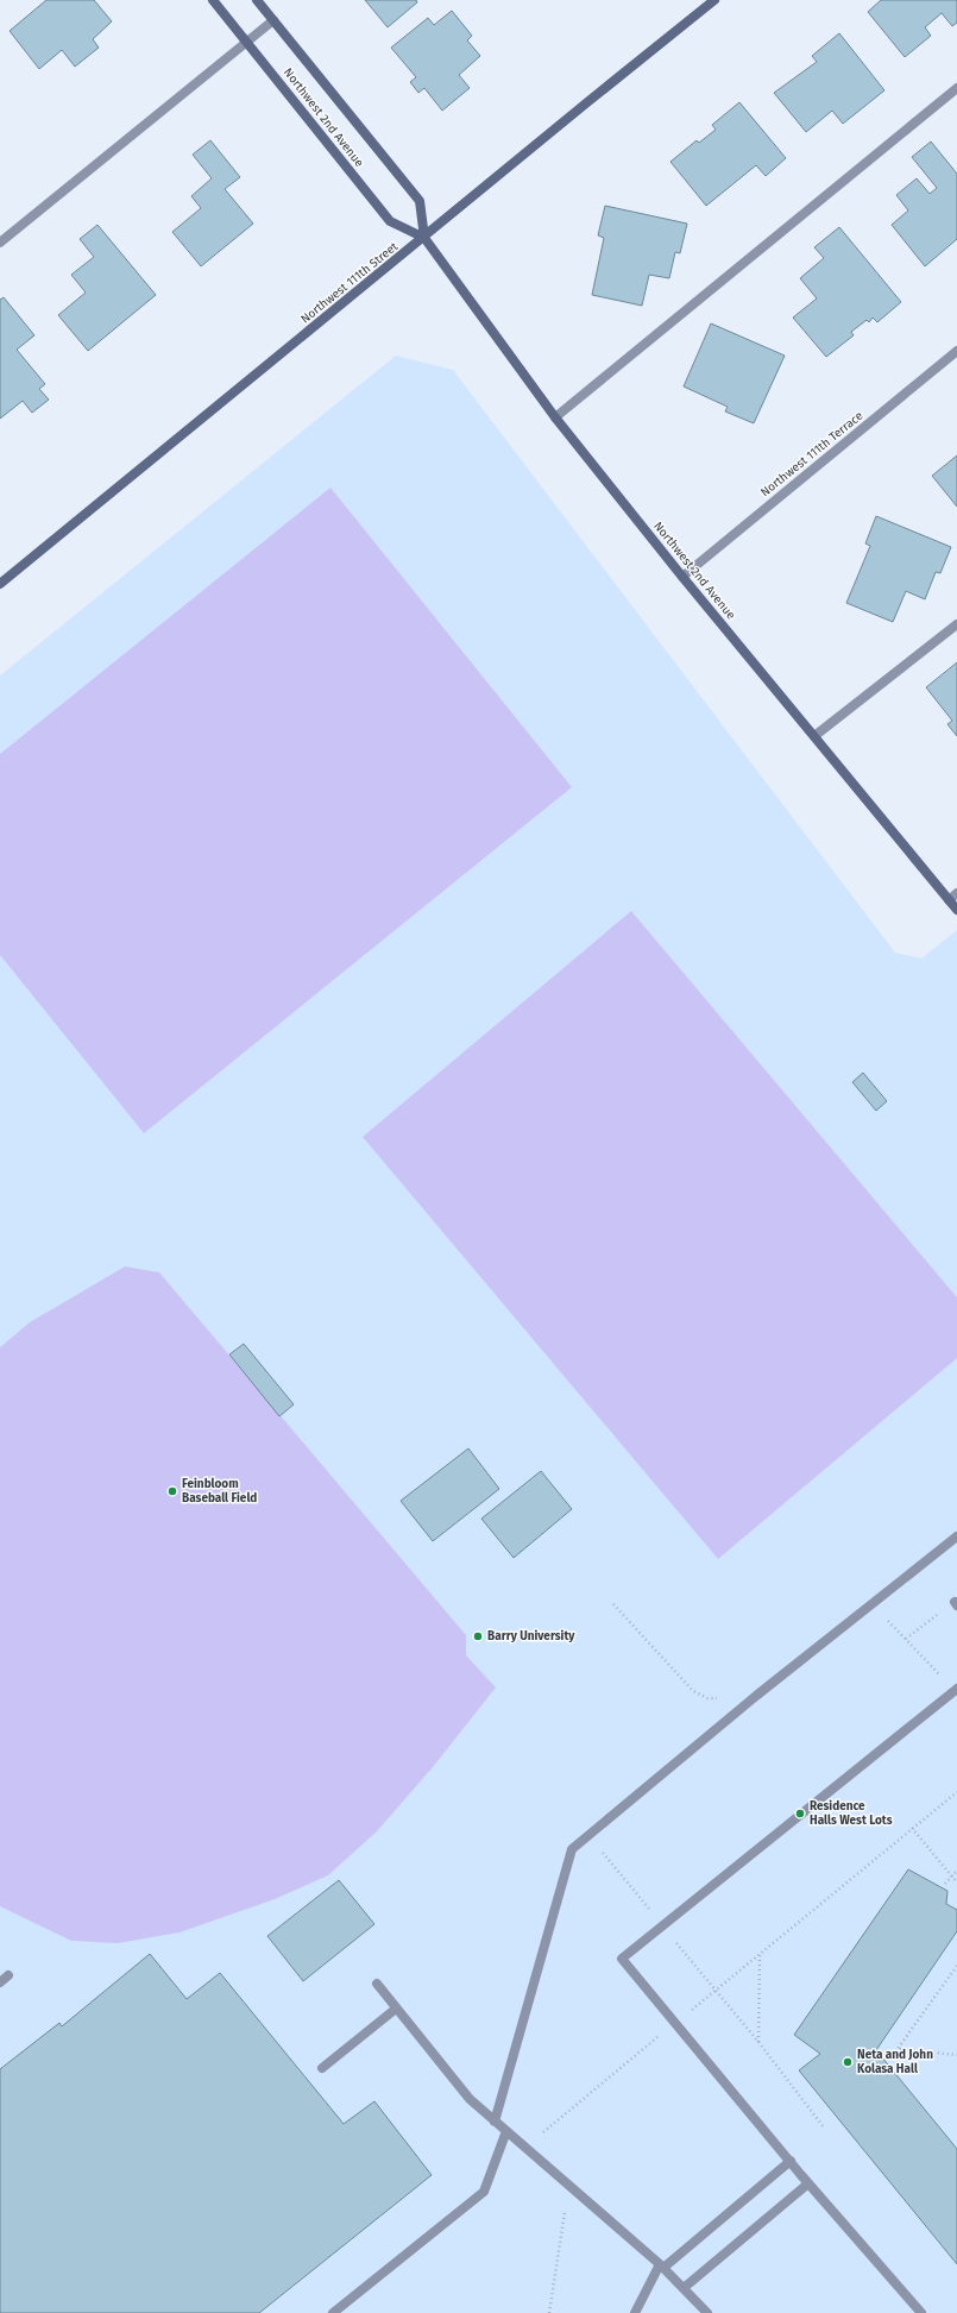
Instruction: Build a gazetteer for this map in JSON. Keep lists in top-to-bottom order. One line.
{"streets":{"street":["Northwest 2nd Avenue","Northwest 111th Street","Northwest 111th Terrace"]},"crossings":[["Northwest 2nd Avenue","Northwest 111th Street"],["Northwest 2nd Avenue","Northwest 111th Terrace"]],"places":["Feinbloom Baseball Field","Barry University","Residence Halls West Lots","Neta and John Kolasa Hall"]}
